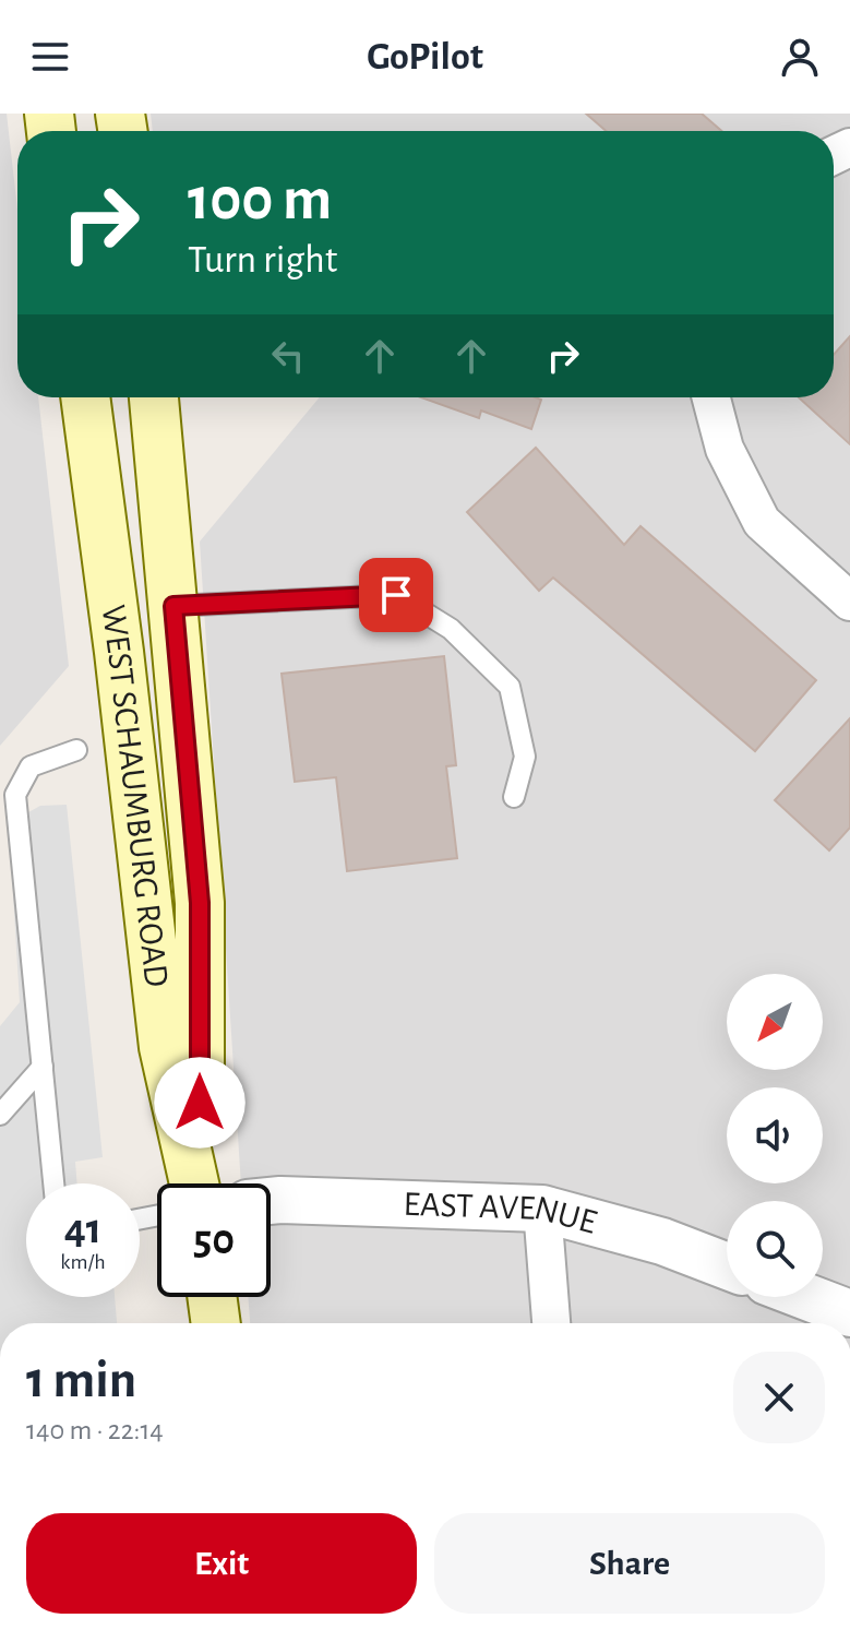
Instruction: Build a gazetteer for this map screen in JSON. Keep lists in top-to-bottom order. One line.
{"streets":{"main road":["WEST SCHAUMBURG ROAD"],"street":["EAST AVENUE"]},"north":"bottom left","page":{"header":"GoPilot","turn":["100 m","Turn right"],"speed":"41 km/h","limit":"50","heading":["1 min","140 m · 22:14"],"buttons":["Exit","Share"]}}
